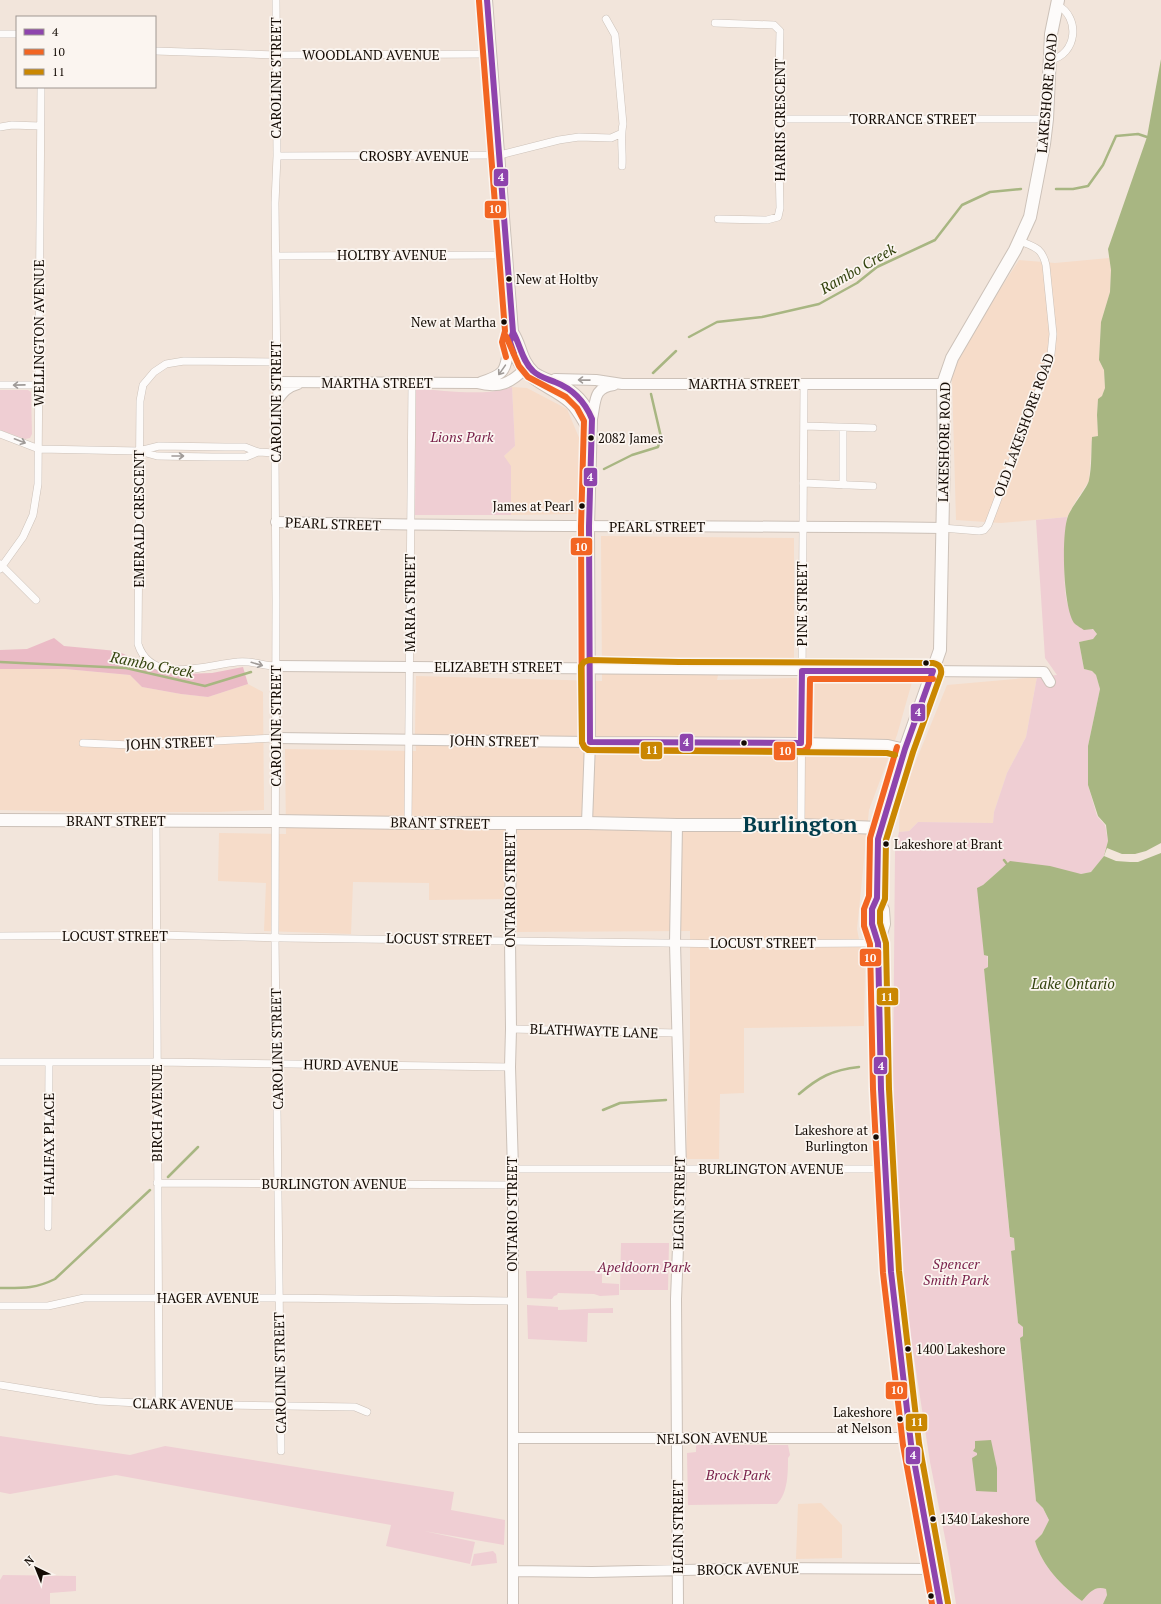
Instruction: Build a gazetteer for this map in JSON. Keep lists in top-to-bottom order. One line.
{"streets":{"main road":["LAKESHORE ROAD","BRANT STREET"],"street":["WOODLAND AVENUE","CAROLINE STREET","TORRANCE STREET","HARRIS CRESCENT","CROSBY AVENUE","HOLTBY AVENUE","WELLINGTON AVENUE","MARTHA STREET","OLD LAKESHORE ROAD","EMERALD CRESCENT","PEARL STREET","MARIA STREET","PINE STREET","ELIZABETH STREET","JOHN STREET","ONTARIO STREET","LOCUST STREET","BLATHWAYTE LANE","HURD AVENUE","BIRCH AVENUE","HALIFAX PLACE","BURLINGTON AVENUE","ELGIN STREET","HAGER AVENUE","CLARK AVENUE","NELSON AVENUE","BROCK AVENUE"]},"crossings":[["WOODLAND AVENUE","CAROLINE STREET"],["CAROLINE STREET","CROSBY AVENUE"],["CAROLINE STREET","HOLTBY AVENUE"],["CAROLINE STREET","MARTHA STREET"],["CAROLINE STREET","EMERALD CRESCENT"],["CAROLINE STREET","PEARL STREET"],["CAROLINE STREET","ELIZABETH STREET"],["CAROLINE STREET","JOHN STREET"],["CAROLINE STREET","BRANT STREET"],["CAROLINE STREET","LOCUST STREET"],["CAROLINE STREET","HURD AVENUE"],["CAROLINE STREET","BURLINGTON AVENUE"],["CAROLINE STREET","HAGER AVENUE"],["CAROLINE STREET","CLARK AVENUE"],["LAKESHORE ROAD","TORRANCE STREET"],["LAKESHORE ROAD","MARTHA STREET"],["LAKESHORE ROAD","OLD LAKESHORE ROAD"],["LAKESHORE ROAD","PEARL STREET"],["LAKESHORE ROAD","ELIZABETH STREET"],["LAKESHORE ROAD","JOHN STREET"],["LAKESHORE ROAD","BRANT STREET"],["LAKESHORE ROAD","LOCUST STREET"],["LAKESHORE ROAD","BURLINGTON AVENUE"],["LAKESHORE ROAD","NELSON AVENUE"],["LAKESHORE ROAD","BROCK AVENUE"],["TORRANCE STREET","HARRIS CRESCENT"],["MARTHA STREET","MARIA STREET"],["MARTHA STREET","PINE STREET"],["OLD LAKESHORE ROAD","PEARL STREET"],["EMERALD CRESCENT","ELIZABETH STREET"],["PEARL STREET","MARIA STREET"],["PEARL STREET","PINE STREET"],["MARIA STREET","ELIZABETH STREET"],["MARIA STREET","JOHN STREET"],["MARIA STREET","BRANT STREET"],["PINE STREET","ELIZABETH STREET"],["PINE STREET","JOHN STREET"],["PINE STREET","BRANT STREET"],["BRANT STREET","ONTARIO STREET"],["BRANT STREET","BIRCH AVENUE"],["BRANT STREET","ELGIN STREET"],["ONTARIO STREET","LOCUST STREET"],["ONTARIO STREET","BLATHWAYTE LANE"],["ONTARIO STREET","HURD AVENUE"],["ONTARIO STREET","BURLINGTON AVENUE"],["ONTARIO STREET","HAGER AVENUE"],["ONTARIO STREET","NELSON AVENUE"],["ONTARIO STREET","BROCK AVENUE"],["LOCUST STREET","BIRCH AVENUE"],["LOCUST STREET","ELGIN STREET"],["BLATHWAYTE LANE","ELGIN STREET"],["HURD AVENUE","BIRCH AVENUE"],["HURD AVENUE","HALIFAX PLACE"],["BIRCH AVENUE","BURLINGTON AVENUE"],["BIRCH AVENUE","HAGER AVENUE"],["BIRCH AVENUE","CLARK AVENUE"],["BURLINGTON AVENUE","ELGIN STREET"],["ELGIN STREET","NELSON AVENUE"],["ELGIN STREET","BROCK AVENUE"]],"districts":["Burlington"],"water":["Rambo Creek","Lake Ontario"],"parks":["Lions Park","Spencer Smith Park","Apeldoorn Park","Brock Park"],"places":["New at Holtby","New at Martha","2082 James","James at Pearl","Lakeshore at Brant","Lakeshore at Burlington","1400 Lakeshore","Lakeshore at Nelson","1340 Lakeshore"],"lines":["transit line 4","transit line 10","transit line 11"],"legend":["4","10","11"],"north":"top left"}
